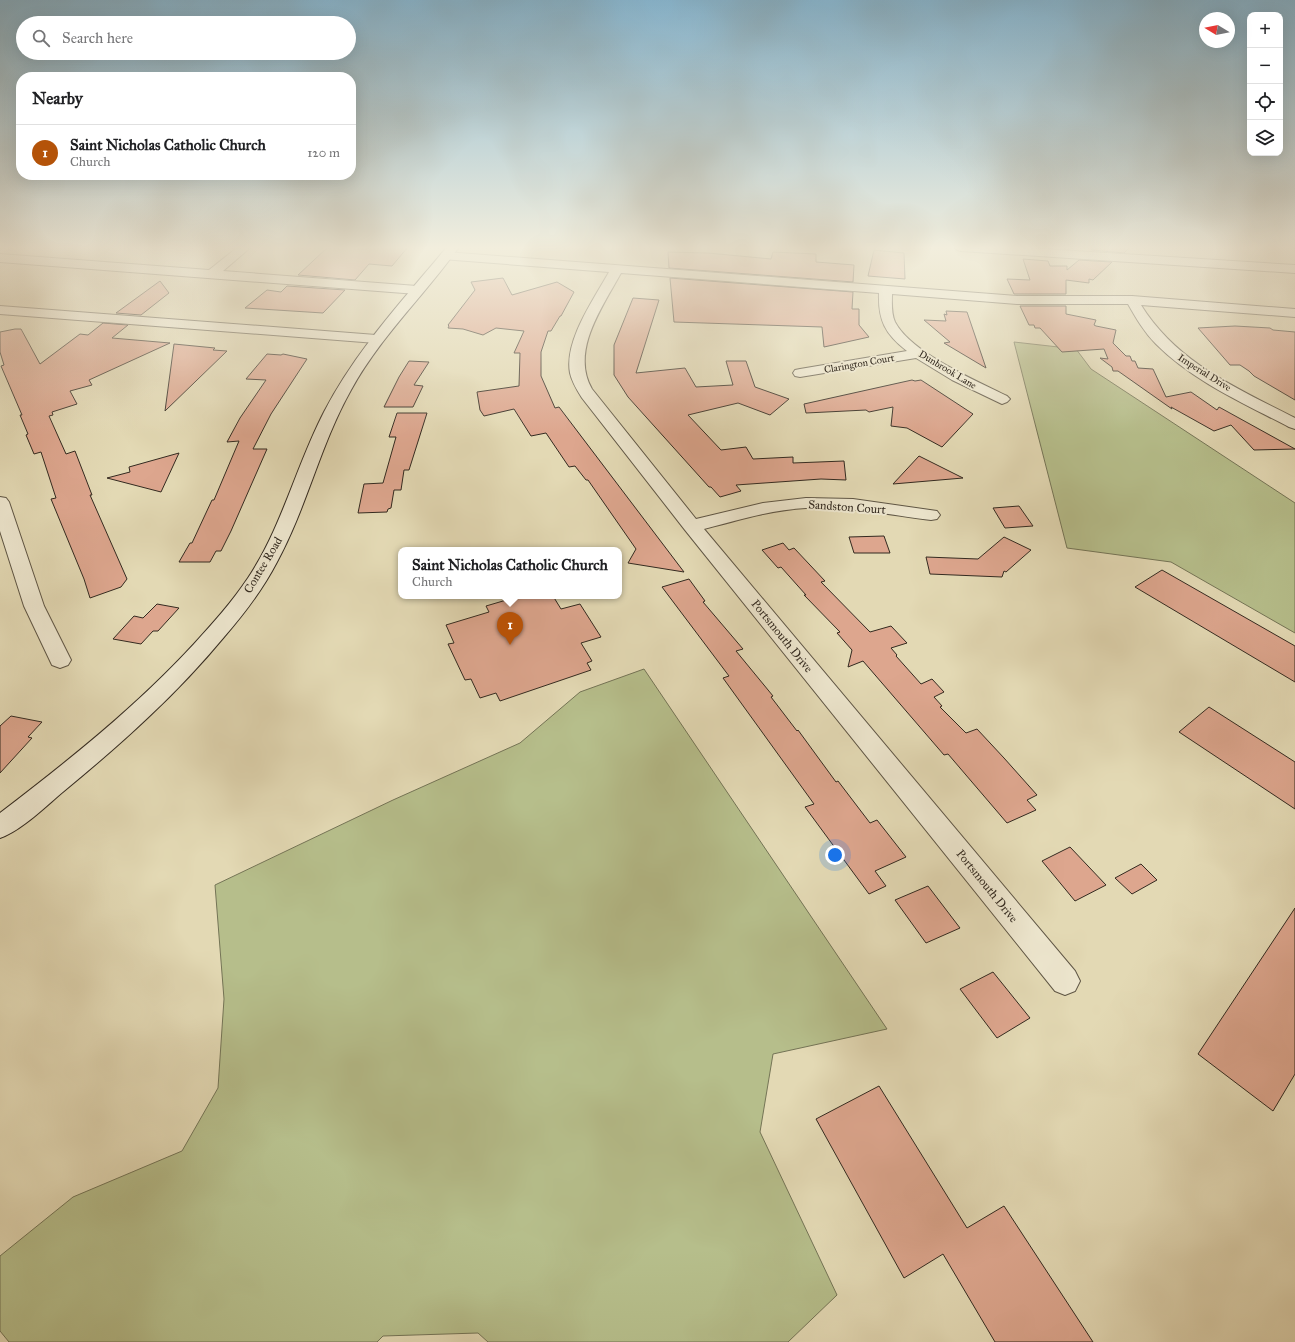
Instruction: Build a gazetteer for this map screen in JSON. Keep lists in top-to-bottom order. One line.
{"streets":{"street":["Clarington Court","Dunbrook Lane","Imperial Drive","Sandston Court","Contee Road","Portsmouth Drive"]},"crossings":[["Clarington Court","Dunbrook Lane"],["Sandston Court","Portsmouth Drive"]],"north":"left","page":{"map_buttons":["+","−"],"search":"Search here","heading":"Nearby","list":[{"mark":"1","name":"Saint Nicholas Catholic Church","note":"Church","value":"120 m"}],"popup":["Saint Nicholas Catholic Church","Church"],"pins":"1"}}
